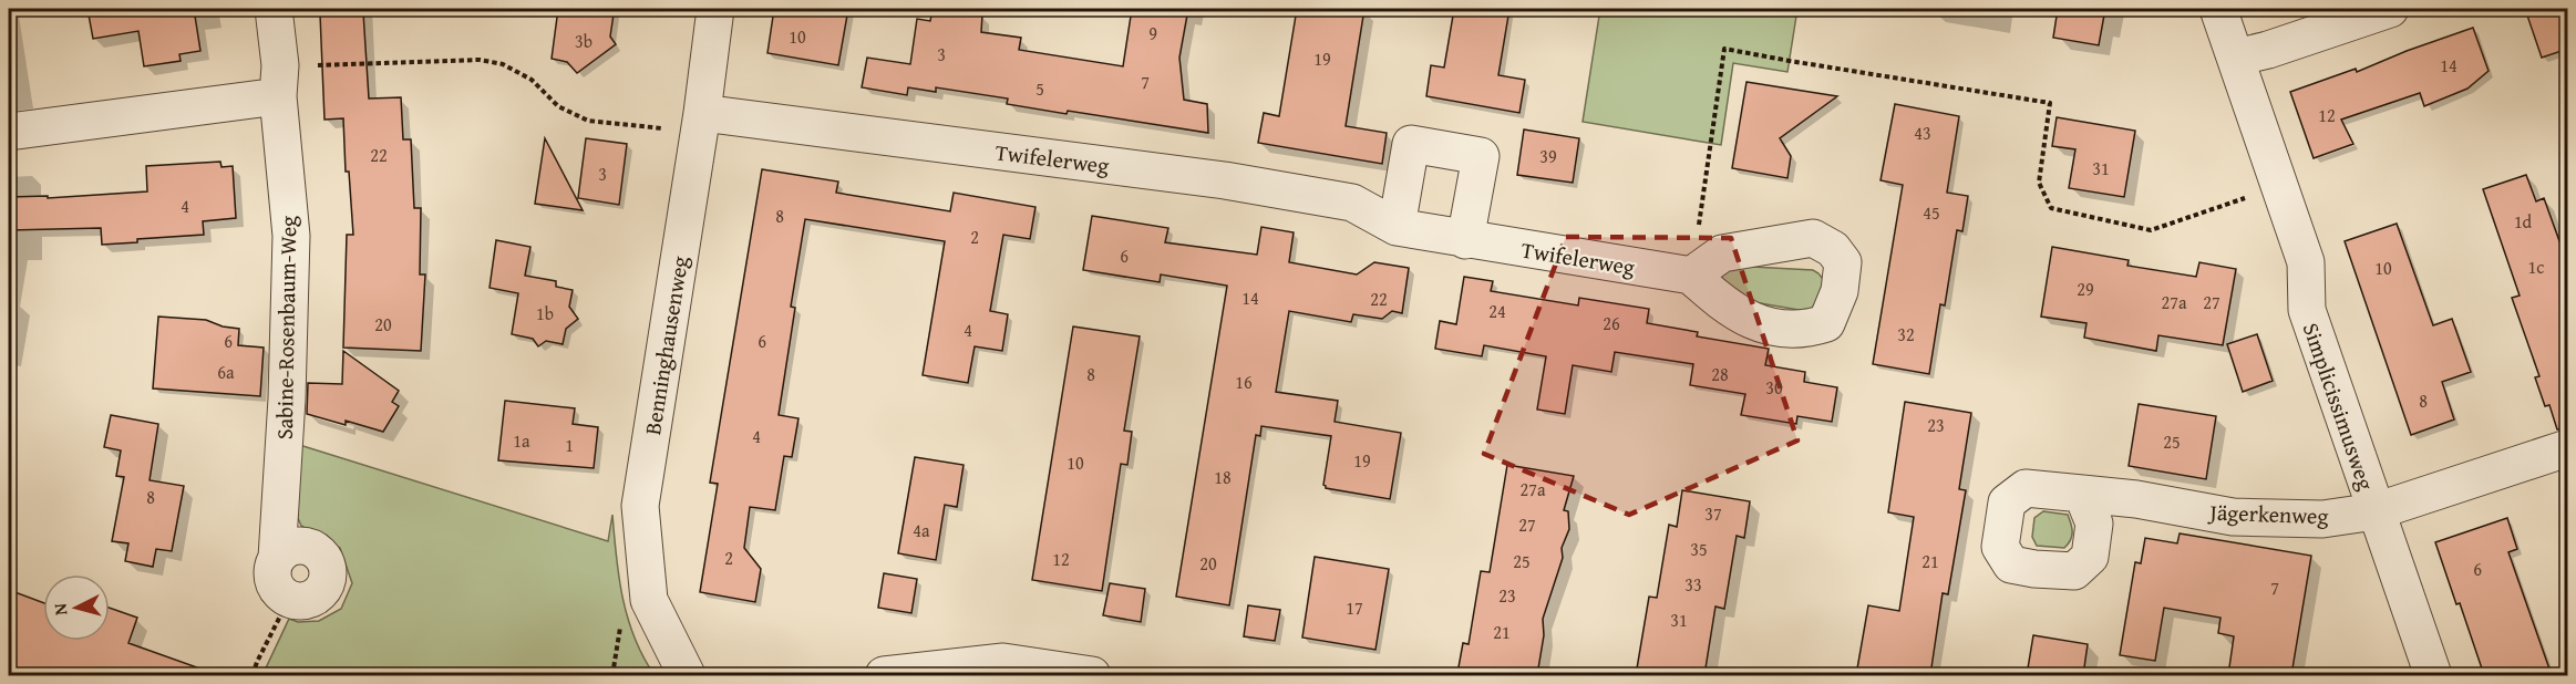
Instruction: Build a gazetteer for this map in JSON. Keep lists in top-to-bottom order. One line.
{"streets":{"street":["Twifelerweg","Sabine-Rosenbaum-Weg","Benninghausenweg","Simplicissimusweg","Jägerkenweg"]},"crossings":[["Twifelerweg","Benninghausenweg"],["Simplicissimusweg","Jägerkenweg"]],"house_numbers":["9","10","3b","3","19","14","7","5","12","43","22","39","31","3","4","45","8","1d","2","6","1c","10","29","14","22","27a","27","24","1b","26","20","4","32","6","6","6a","8","28","16","30","8","23","4","1a","25","1","19","10","18","27a","8","37","27","4a","35","2","12","25","21","20","6","33","7","23","17","31","21"],"north":"left"}
